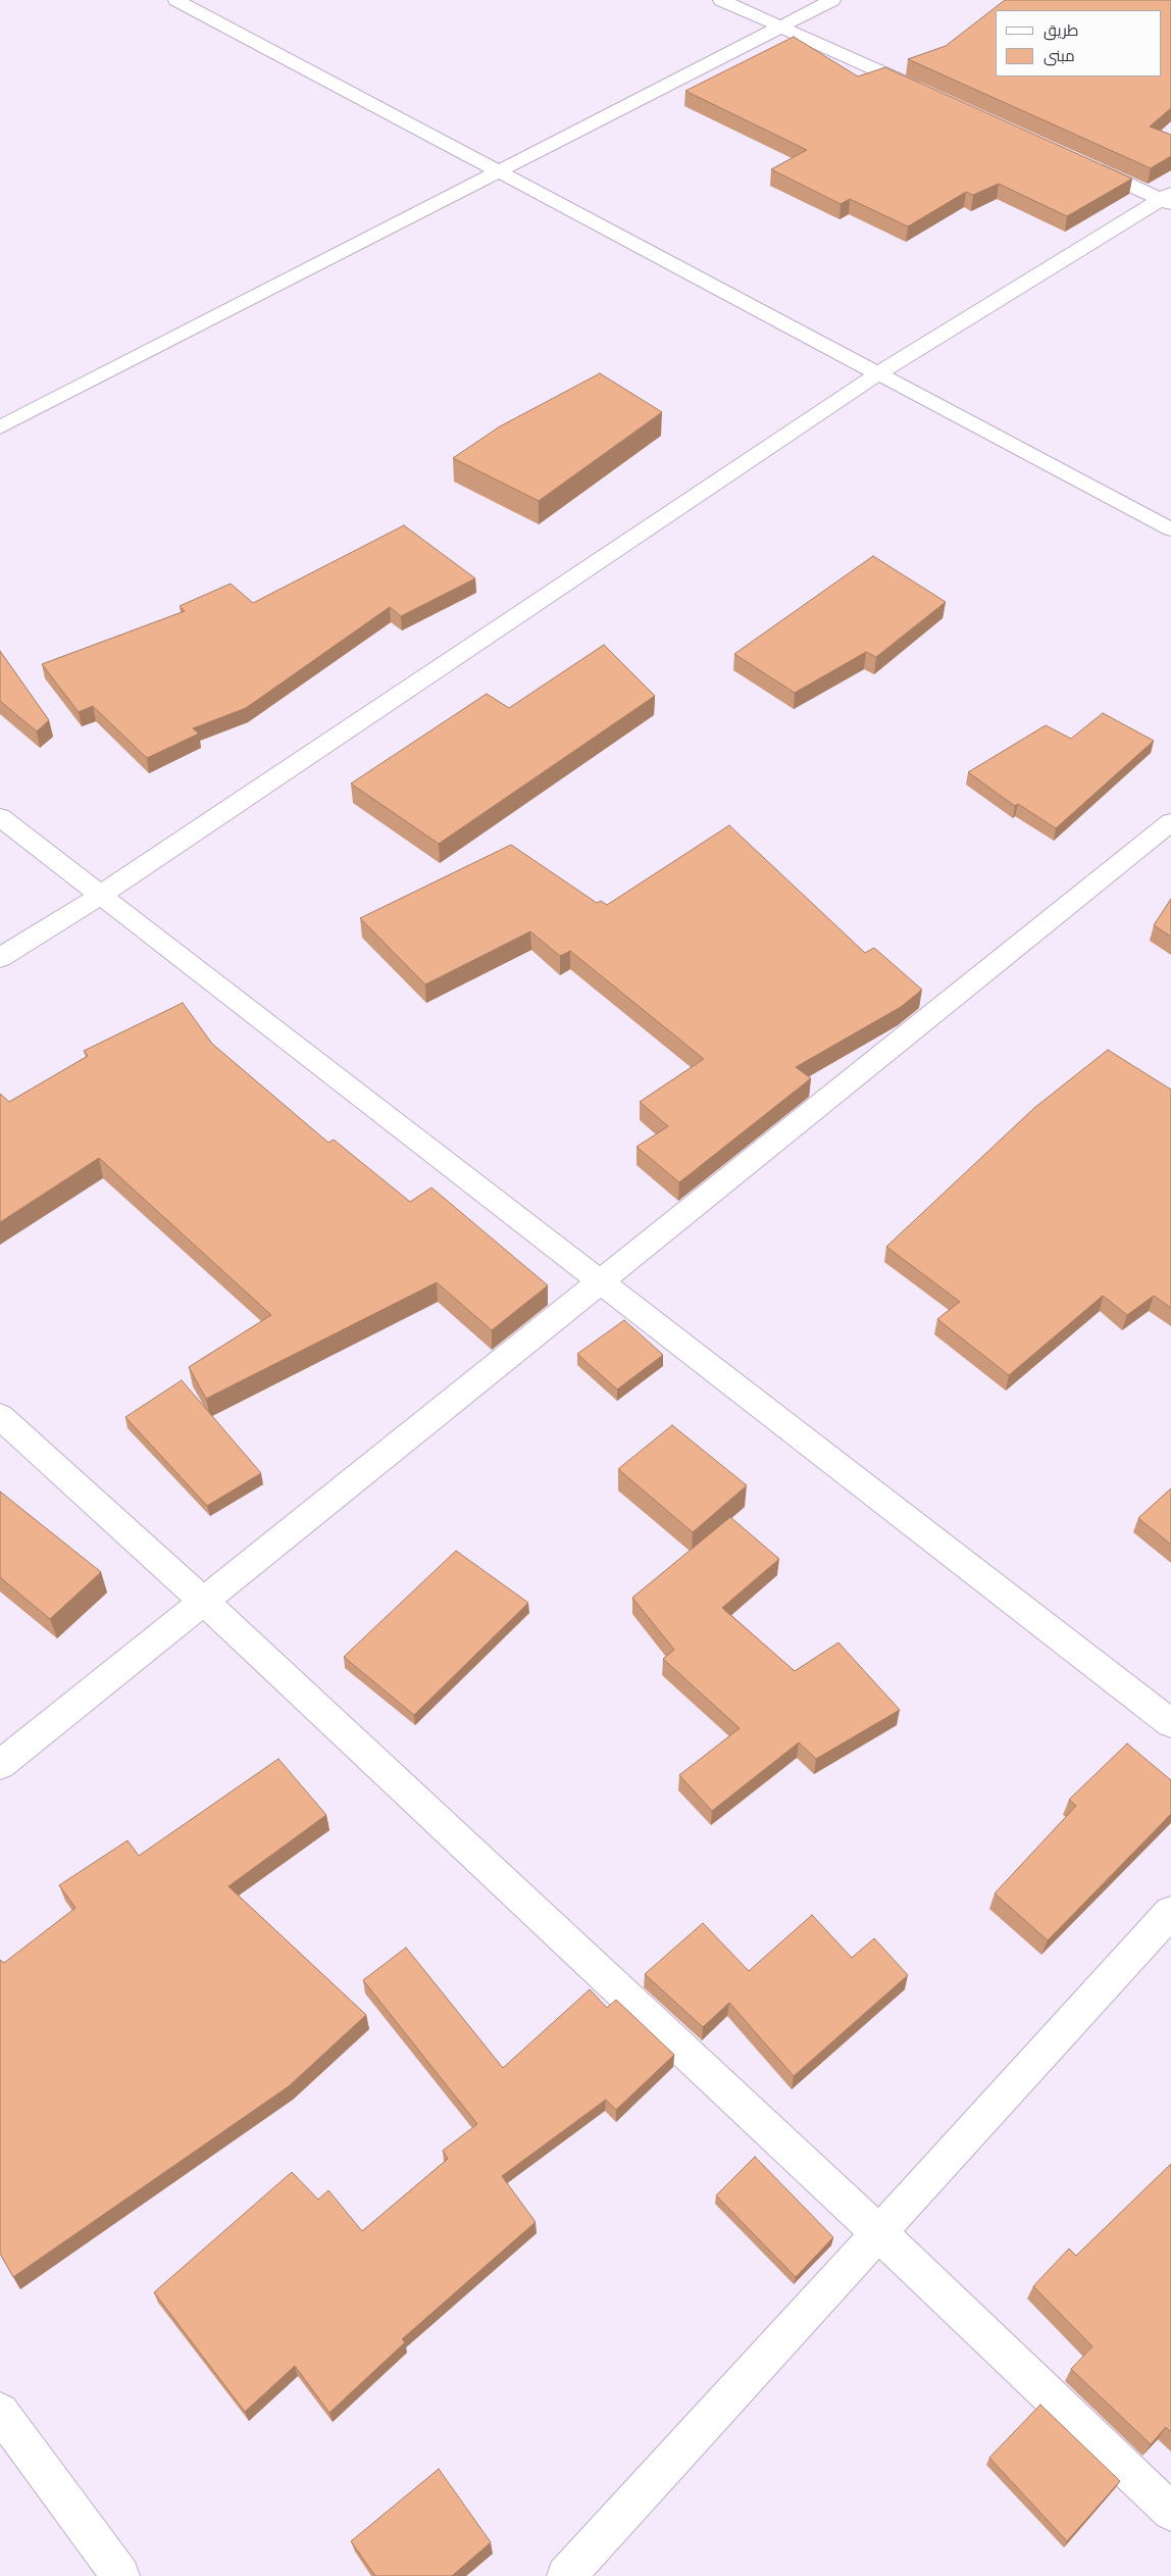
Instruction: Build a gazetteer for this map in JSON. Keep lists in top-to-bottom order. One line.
{"legend":["طريق","مبنى"]}
